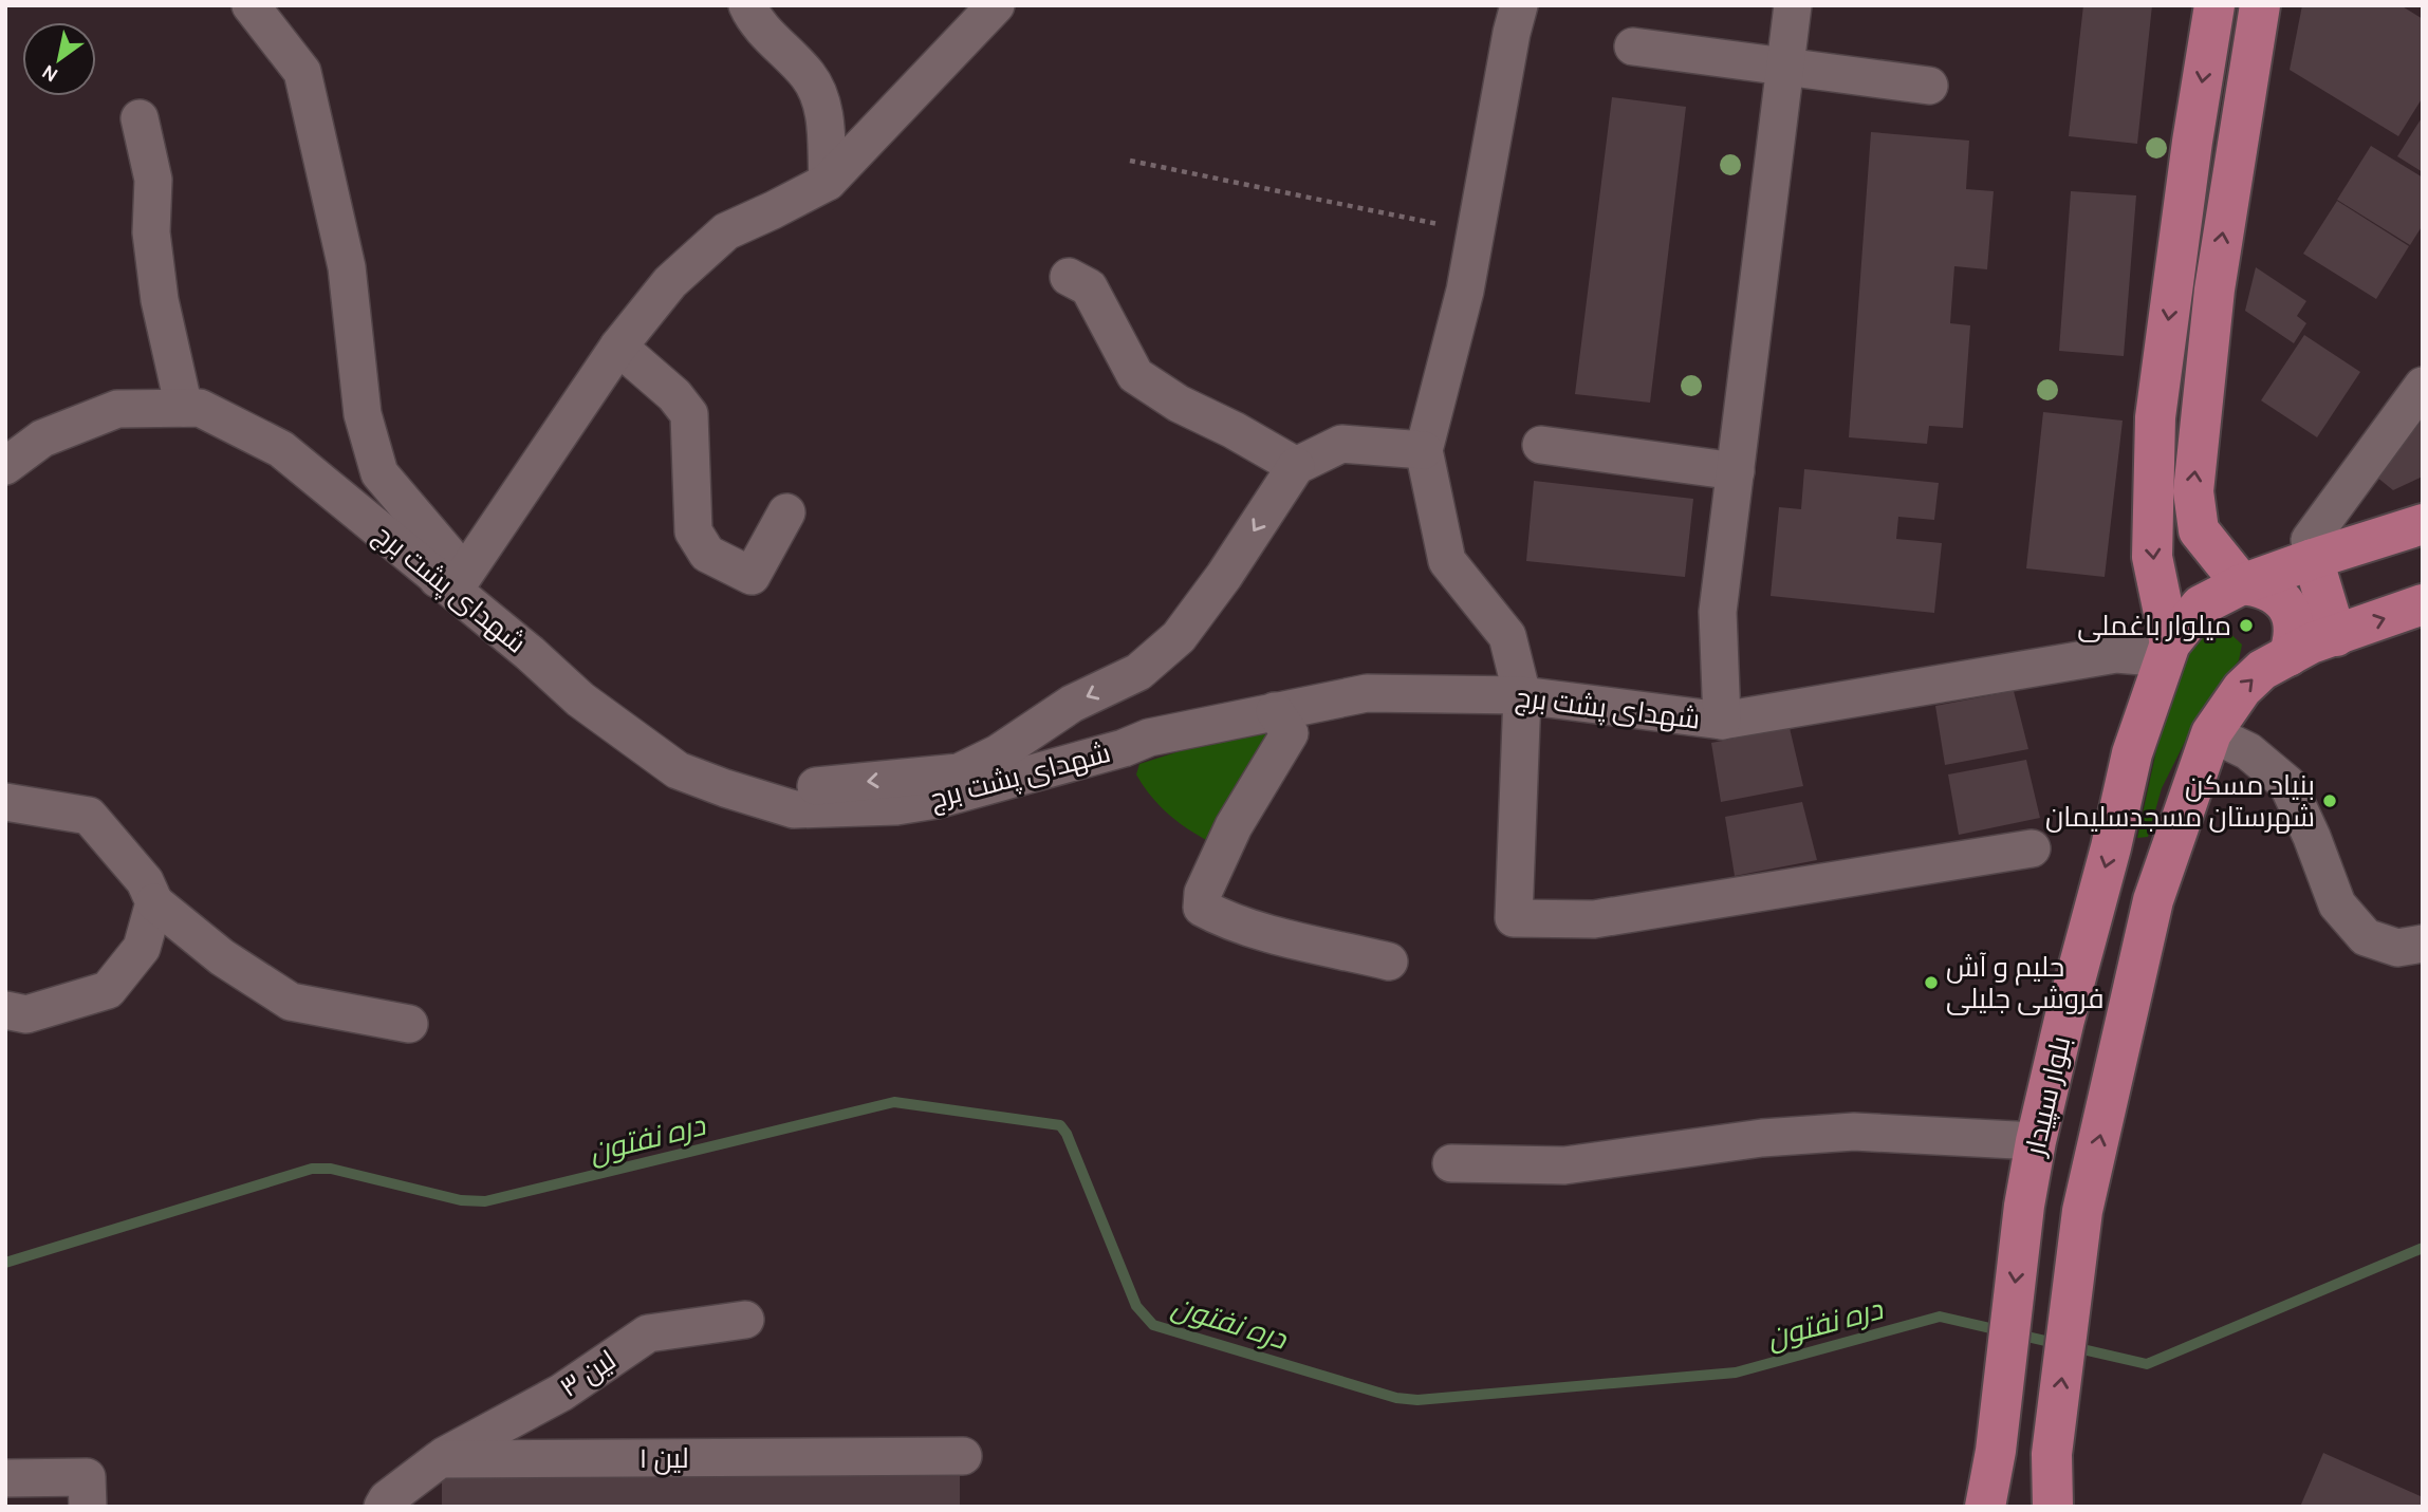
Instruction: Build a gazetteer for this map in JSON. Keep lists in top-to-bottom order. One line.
{"streets":{"main road":["بلوار سپیدار"],"street":["شهدای پشت برج","لین ۳","لین ۱"]},"crossings":[["شهدای پشت برج","بلوار سپیدار"],["لین ۳","لین ۱"]],"water":["دره نفتون"],"places":["میلوار باغملی","بنیاد مسکن شهرستان مسجدسلیمان","حلیم و آش فروشی جلیلی"],"north":"bottom left"}
